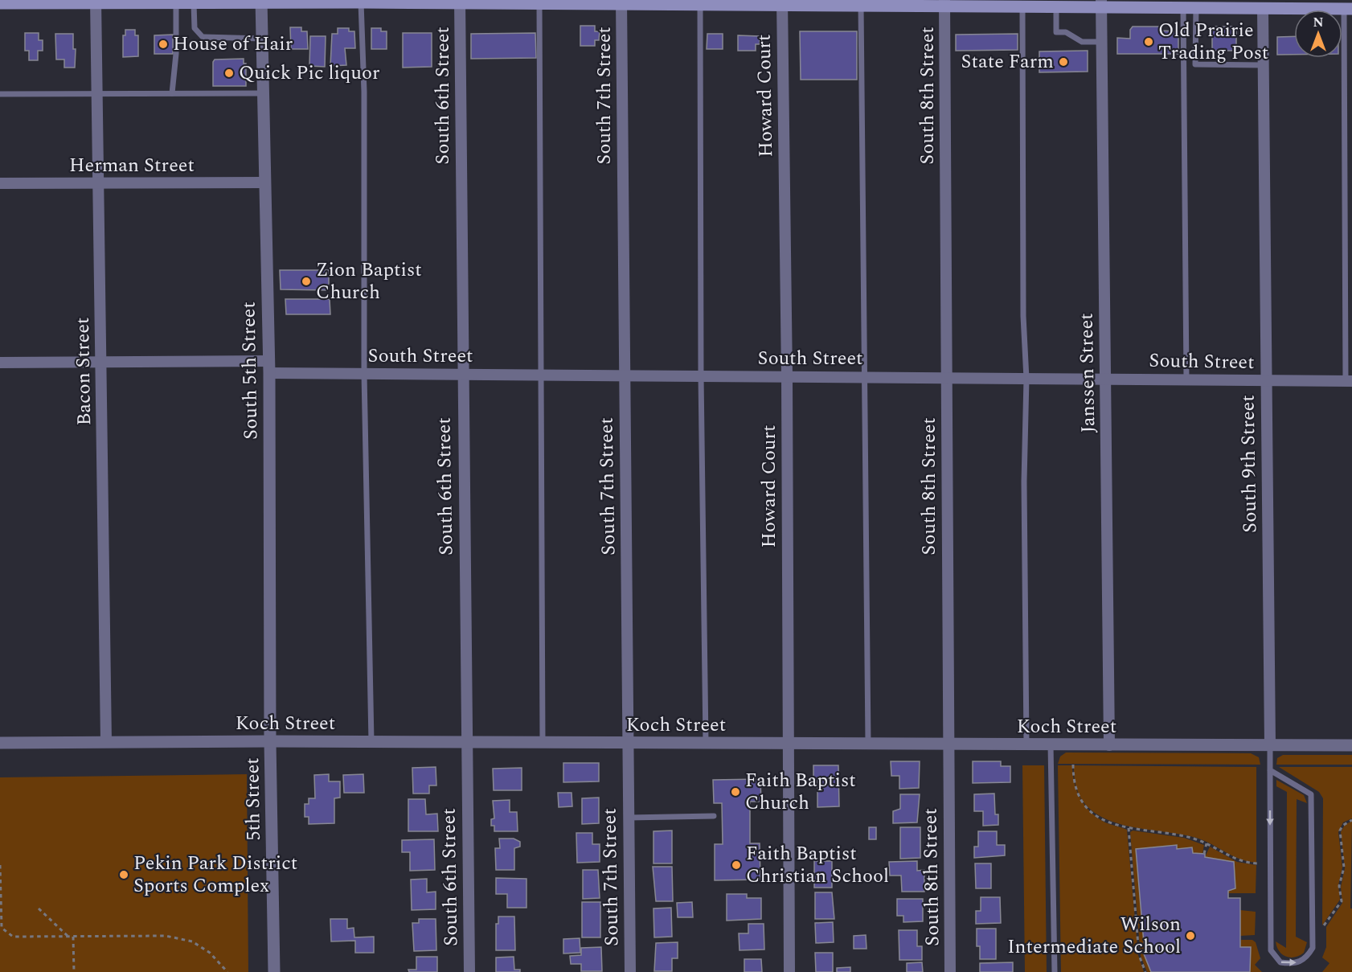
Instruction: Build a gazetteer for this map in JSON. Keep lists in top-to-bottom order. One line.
{"streets":{"street":["South 6th Street","South 7th Street","Howard Court","South 8th Street","Herman Street","South Street","South 5th Street","Bacon Street","Janssen Street","South 9th Street","Koch Street","5th Street"]},"crossings":[["South 6th Street","South Street"],["South 6th Street","Koch Street"],["South 7th Street","South Street"],["South 7th Street","Koch Street"],["Howard Court","South Street"],["Howard Court","Koch Street"],["South 8th Street","South Street"],["South 8th Street","Koch Street"],["Herman Street","South 5th Street"],["Herman Street","Bacon Street"],["South Street","South 5th Street"],["South Street","Bacon Street"],["South Street","Janssen Street"],["South Street","South 9th Street"],["South 5th Street","Koch Street"],["South 5th Street","5th Street"],["Bacon Street","Koch Street"],["Janssen Street","Koch Street"],["South 9th Street","Koch Street"],["Koch Street","5th Street"]],"places":["Old Prairie Trading Post","House of Hair","State Farm","Quick Pic liquor","Zion Baptist Church","Faith Baptist Church","Faith Baptist Christian School","Pekin Park District Sports Complex","Wilson Intermediate School"],"north":"top"}
